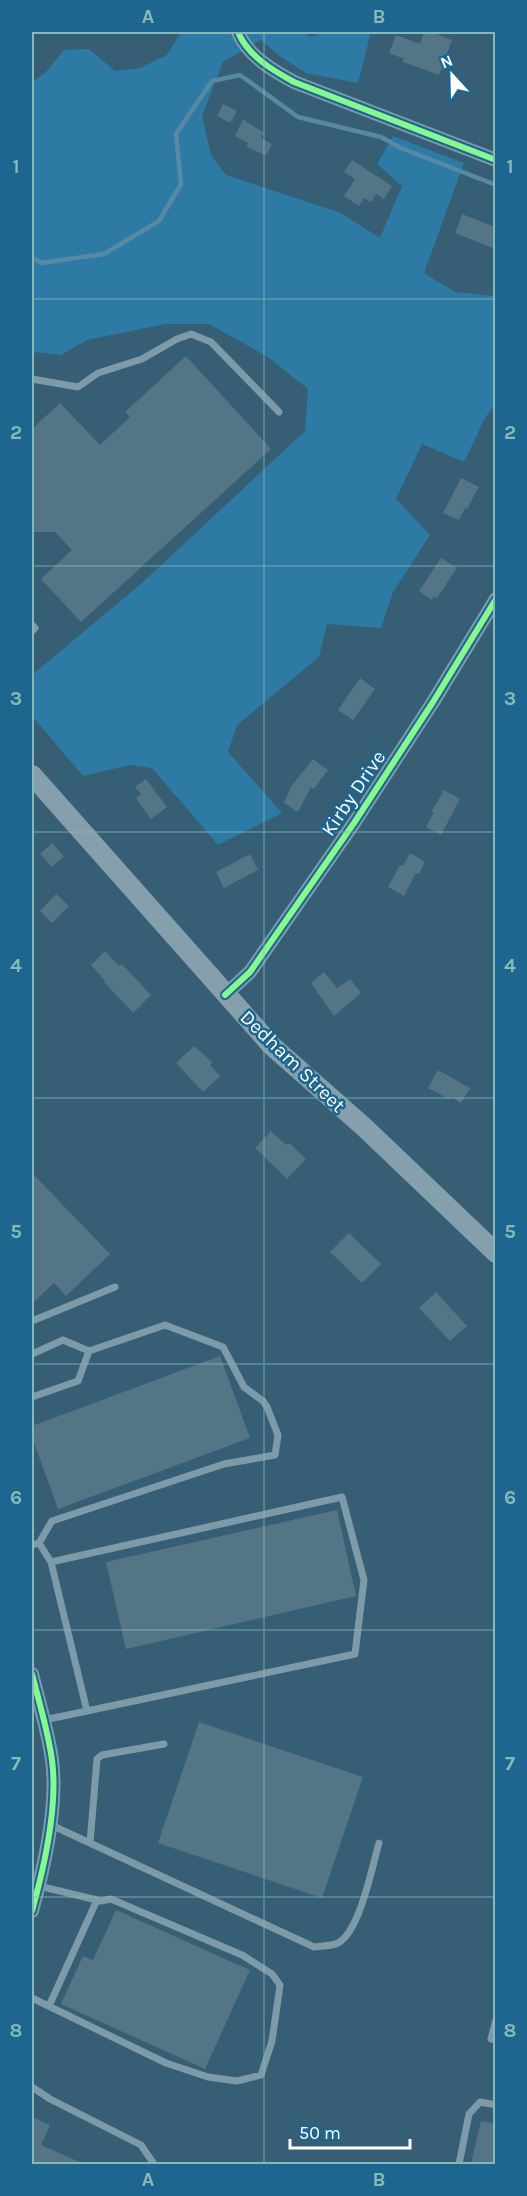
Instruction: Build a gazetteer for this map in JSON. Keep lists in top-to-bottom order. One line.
{"streets":{"main road":["Dedham Street"],"street":["Kirby Drive"]},"crossings":[["Kirby Drive","Dedham Street"]],"scale_bar":"50 m","north":"top","grid":{"columns":["A","B"],"rows":["1","2","3","4","5","6","7","8"]}}
